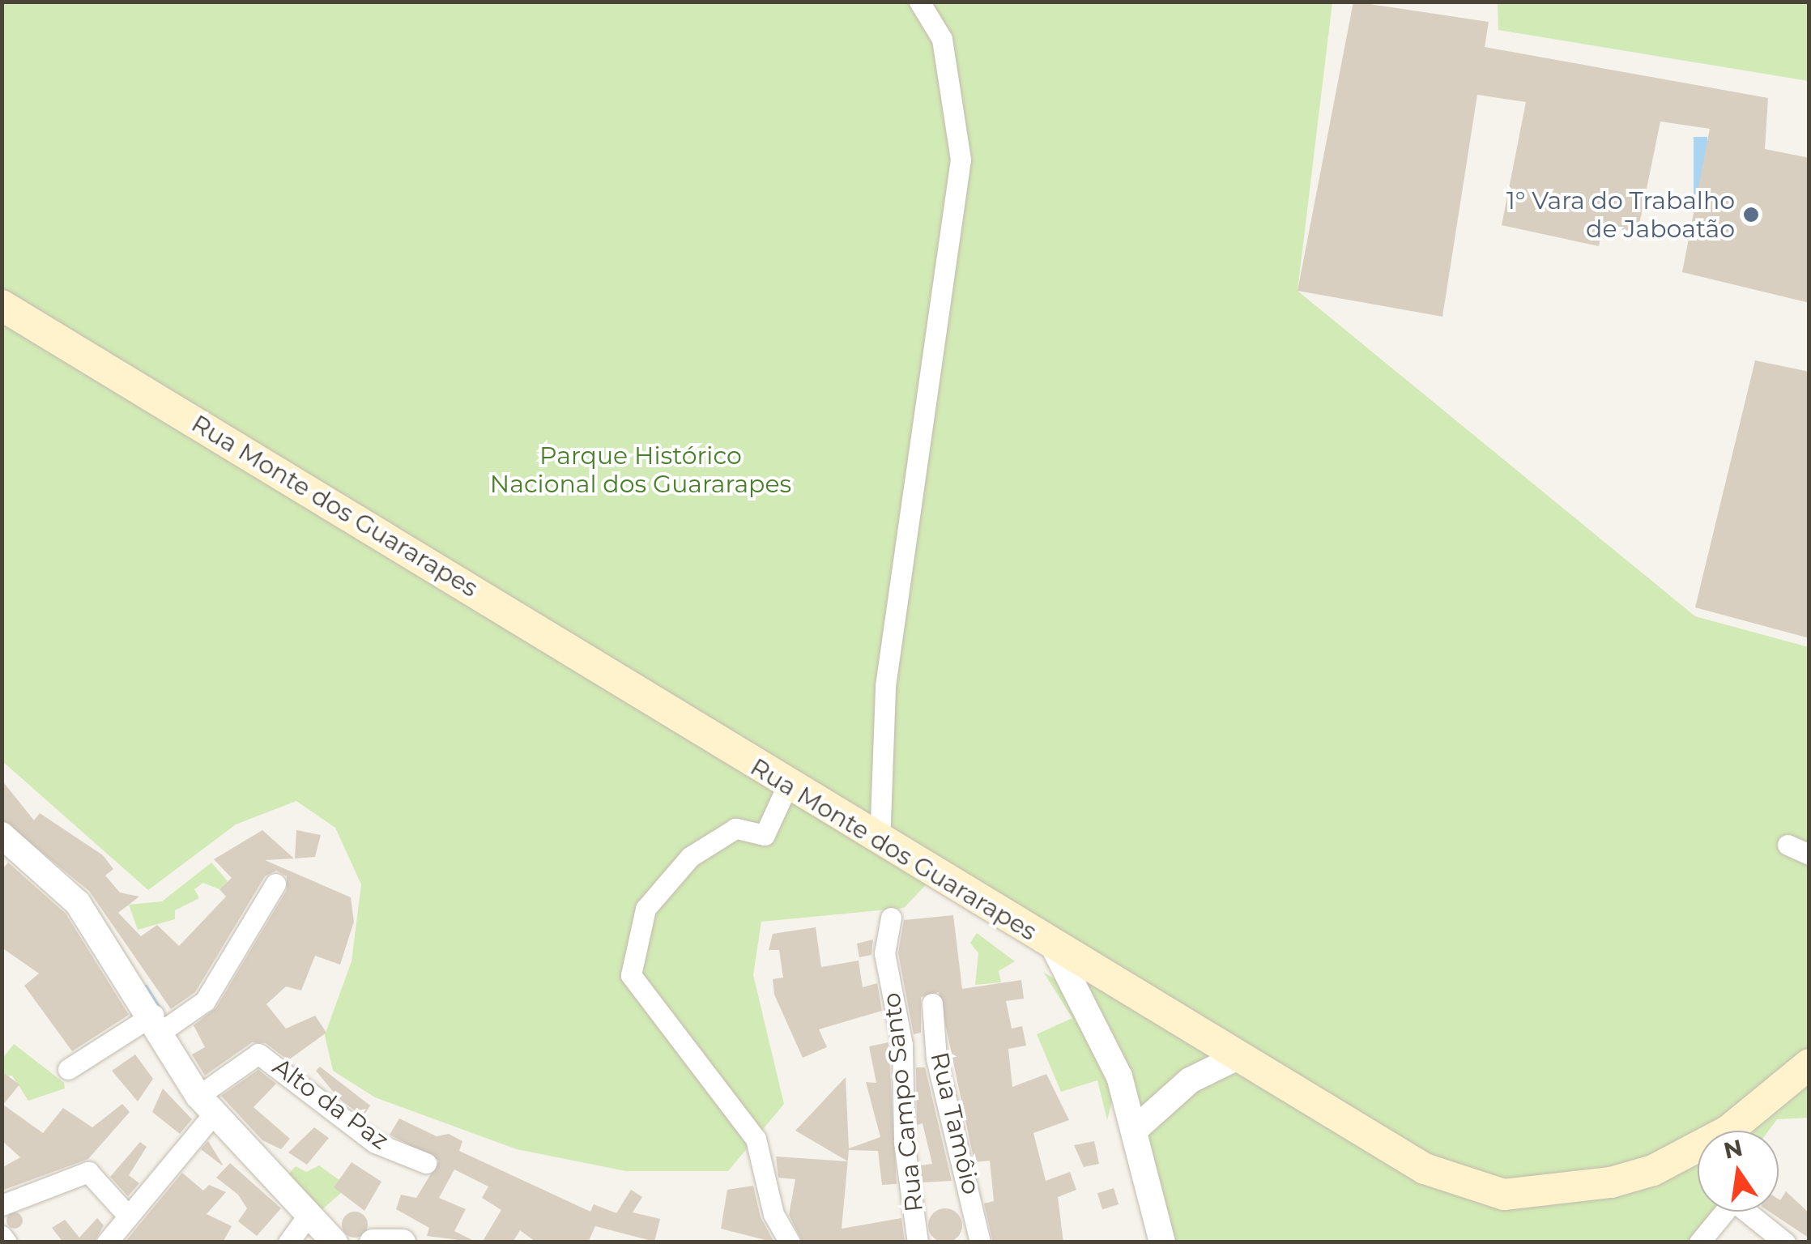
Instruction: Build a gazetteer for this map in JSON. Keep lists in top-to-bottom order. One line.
{"streets":{"main road":["Rua Monte dos Guararapes"],"street":["Rua Campo Santo","Alto da Paz","Rua Tamôio"]},"parks":["Parque Histórico Nacional dos Guararapes"],"places":["1° Vara do Trabalho de Jaboatão"],"north":"top"}
